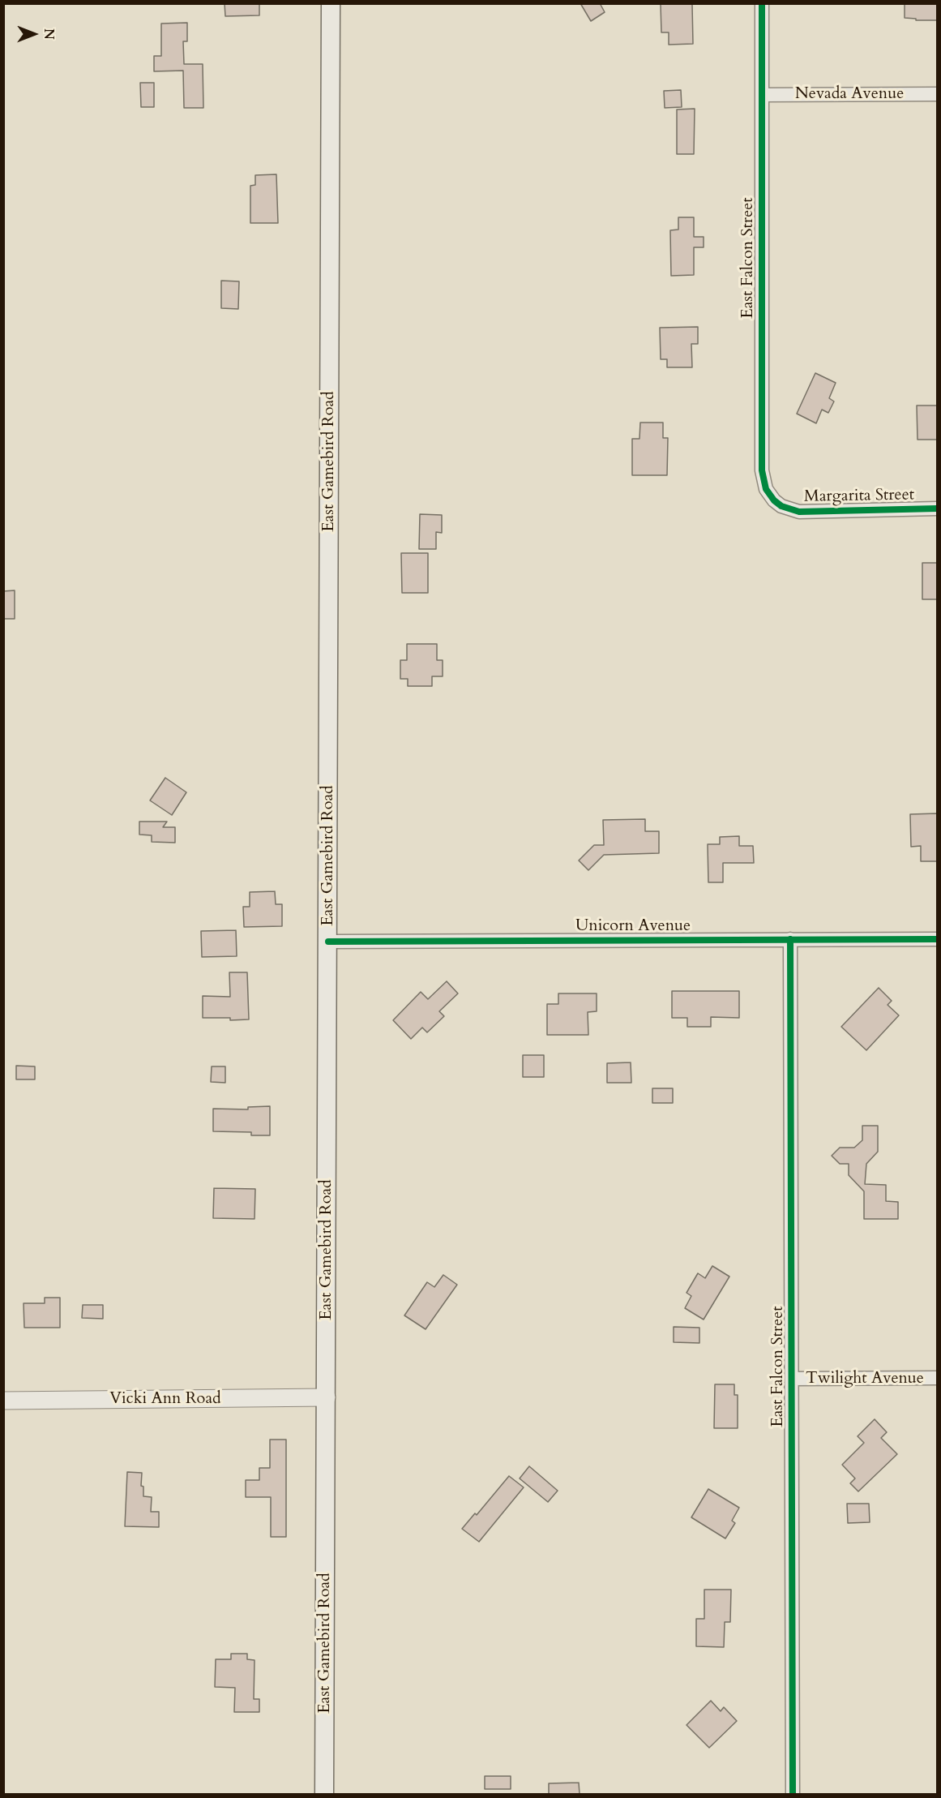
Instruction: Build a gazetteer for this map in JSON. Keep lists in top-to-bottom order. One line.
{"streets":{"main road":["East Gamebird Road"],"street":["Nevada Avenue","East Falcon Street","Margarita Street","Unicorn Avenue","Twilight Avenue","Vicki Ann Road"]},"crossings":[["Nevada Avenue","East Falcon Street"],["East Falcon Street","Margarita Street"],["East Falcon Street","Unicorn Avenue"],["East Falcon Street","Twilight Avenue"],["East Gamebird Road","Unicorn Avenue"],["East Gamebird Road","Vicki Ann Road"]],"north":"right"}
